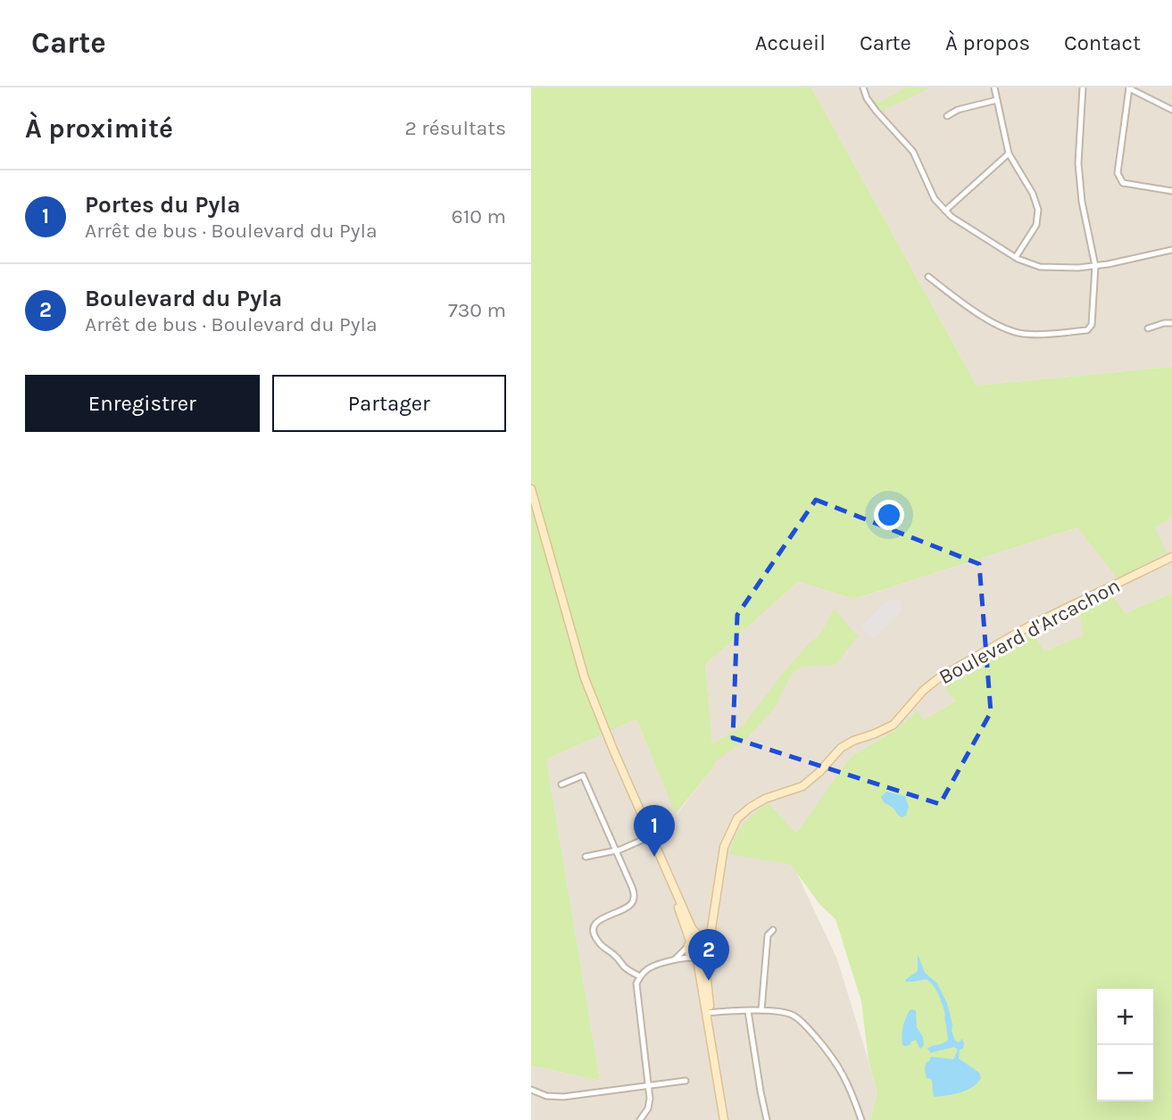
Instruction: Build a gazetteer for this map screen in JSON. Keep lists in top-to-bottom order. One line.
{"streets":{"main road":["Boulevard d'Arcachon"]},"page":{"header":"Carte","nav":["Accueil","Carte","À propos","Contact"],"heading":["À proximité","2 résultats"],"list":[{"mark":"1","name":"Portes du Pyla","note":"Arrêt de bus · Boulevard du Pyla","value":"610 m"},{"mark":"2","name":"Boulevard du Pyla","note":"Arrêt de bus · Boulevard du Pyla","value":"730 m"}],"buttons":["Enregistrer","Partager"],"pins":["1","2"],"map_buttons":["+","−"]}}
